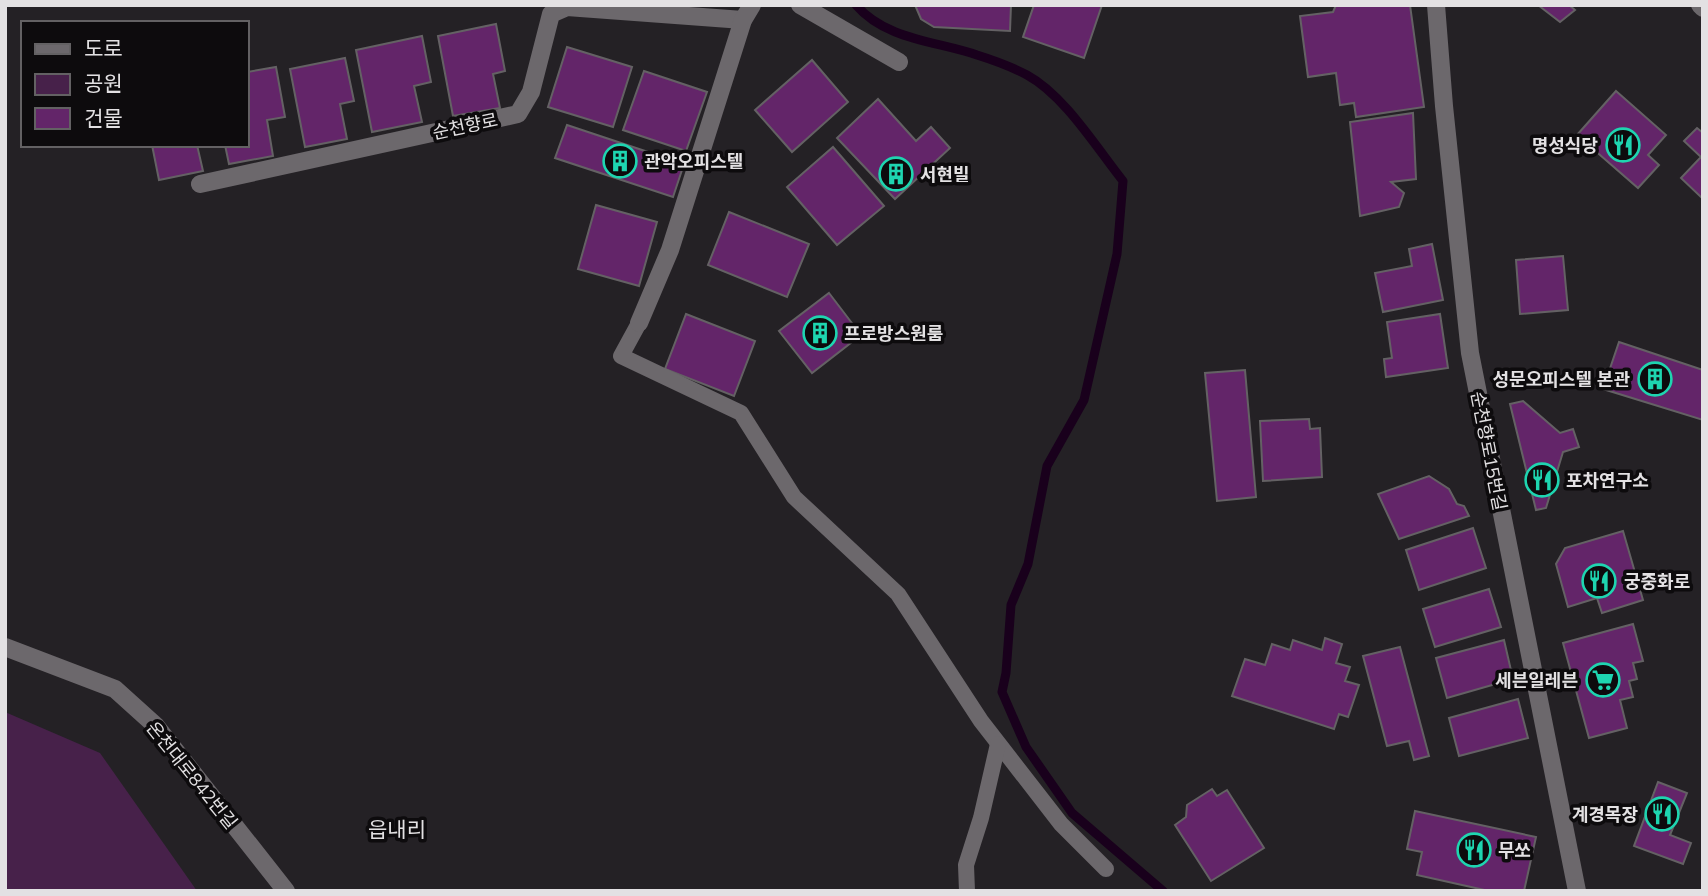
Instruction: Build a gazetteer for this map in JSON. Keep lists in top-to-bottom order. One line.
{"streets":{"street":["순천향로","순천향로15번길","온천대로842번길"]},"districts":["읍내리"],"places":{"restaurant":["명성식당","포차연구소","궁중화로","계경목장","무쏘"],"building":["관악오피스텔","서현빌","프로방스원룸","성문오피스텔 본관"],"supermarket":["세븐일레븐"]},"legend":["도로","공원","건물"]}
